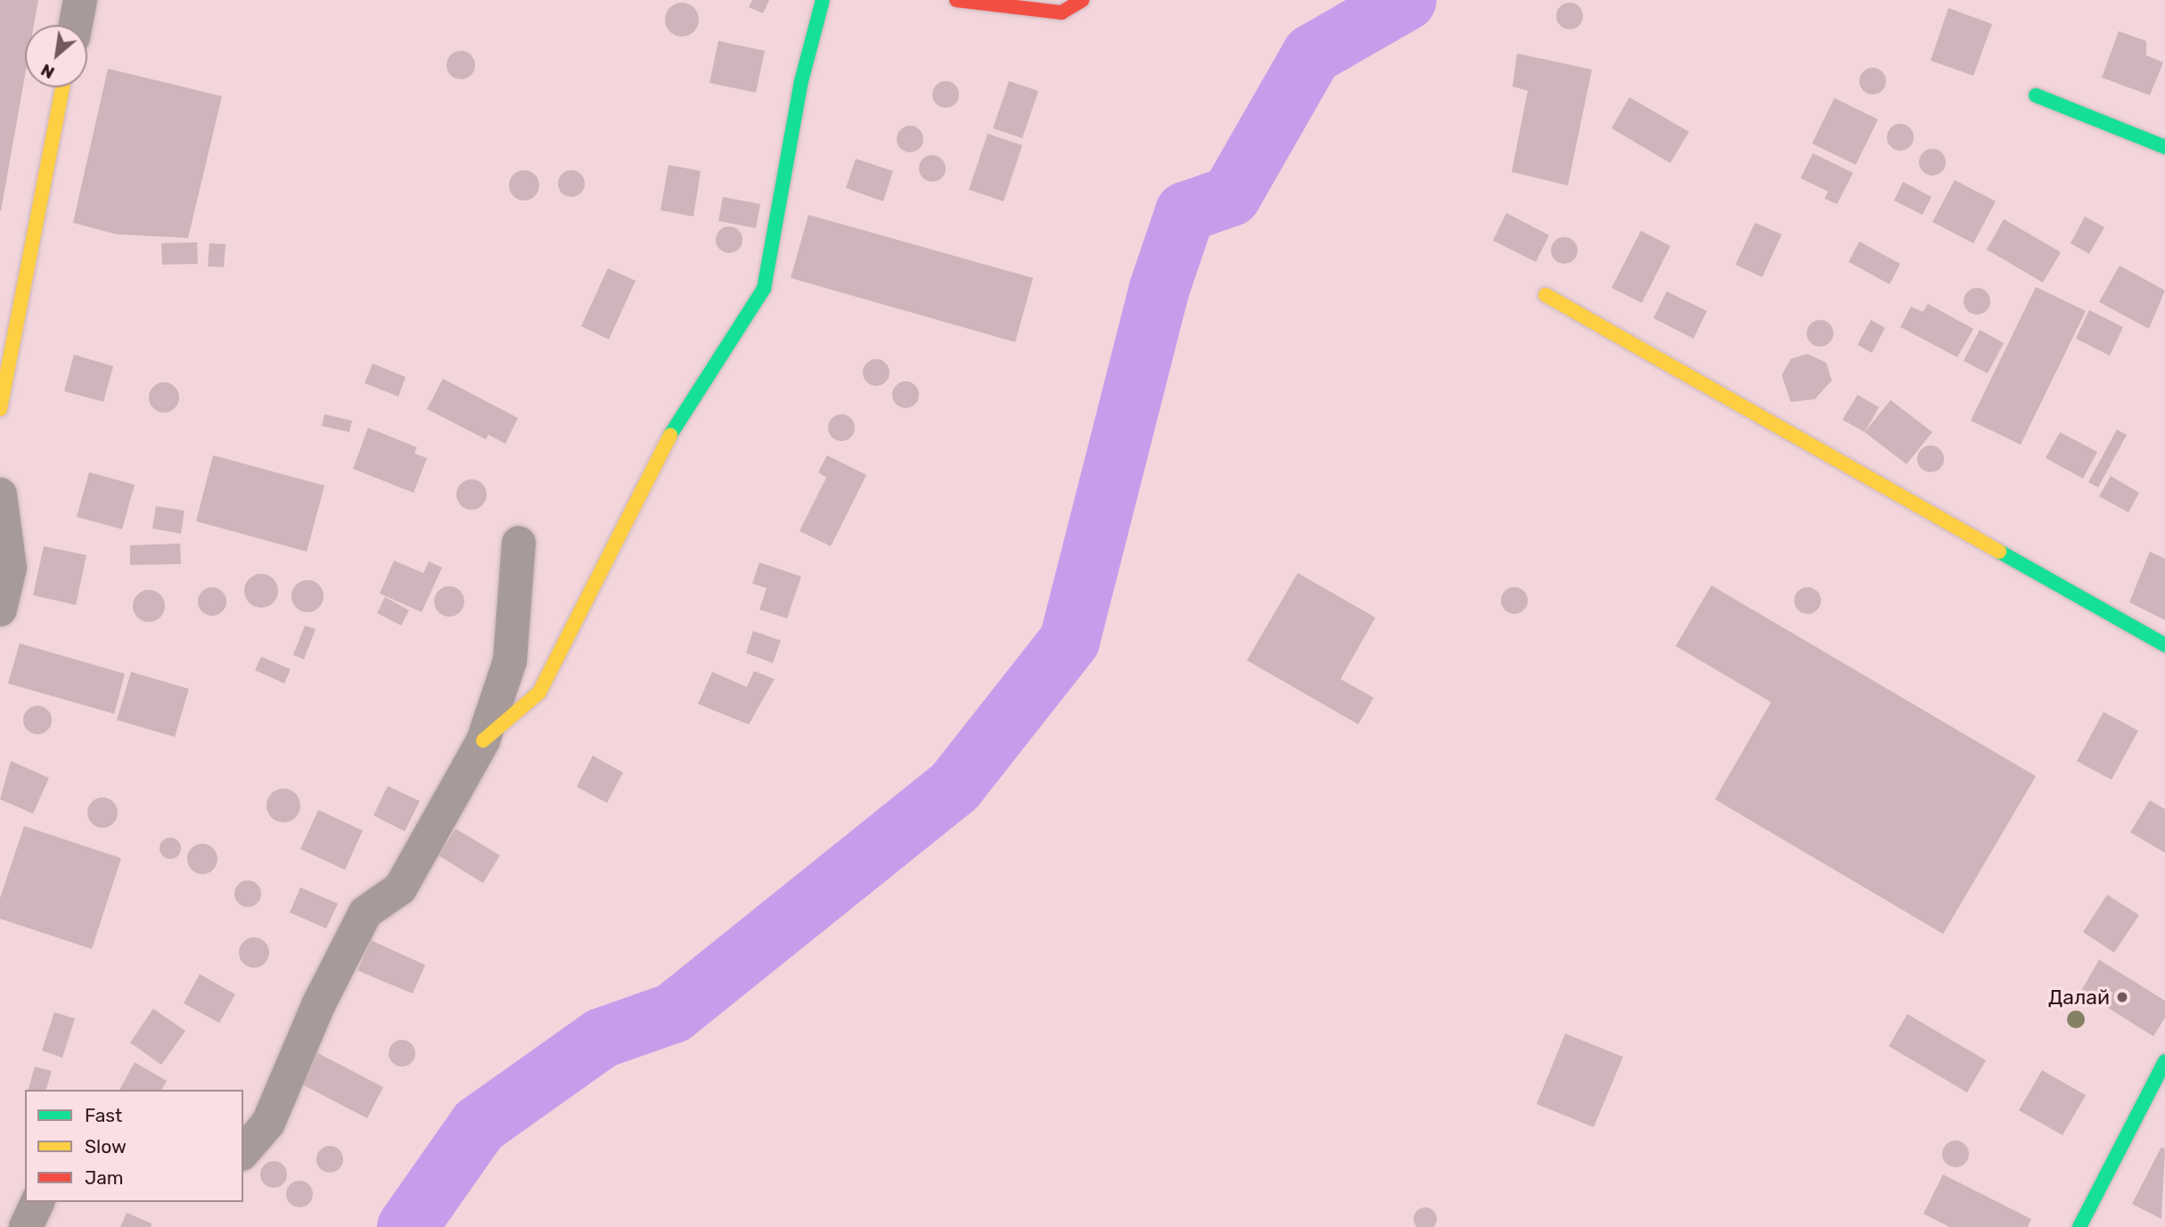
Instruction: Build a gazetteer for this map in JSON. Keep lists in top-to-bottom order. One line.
{"places":["Далай"],"legend":["Fast","Slow","Jam"],"north":"bottom left"}
